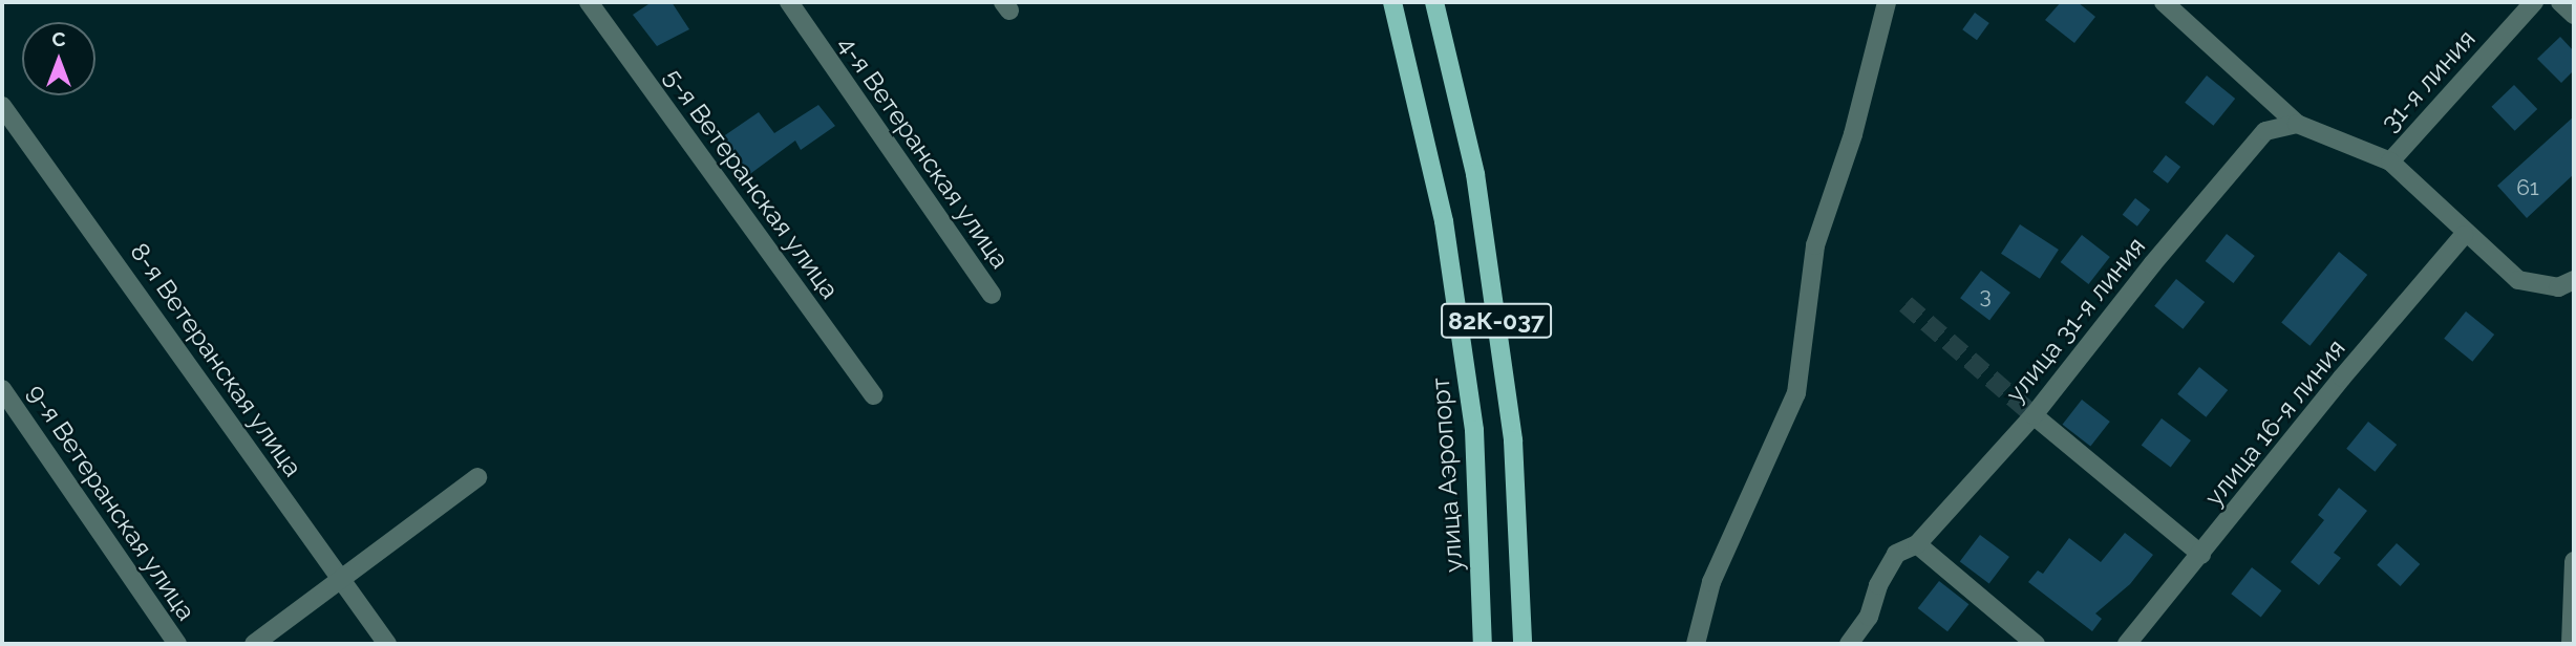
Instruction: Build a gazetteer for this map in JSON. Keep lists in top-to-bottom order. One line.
{"streets":{"main road":["82К-037","улица Аэропорт"],"street":["31-я линия","4-я Ветеранская улица","5-я Ветеранская улица","улица 31-я линия","8-я Ветеранская улица","улица 16-я линия","9-я Ветеранская улица"]},"house_numbers":["61","3"],"north":"top"}
